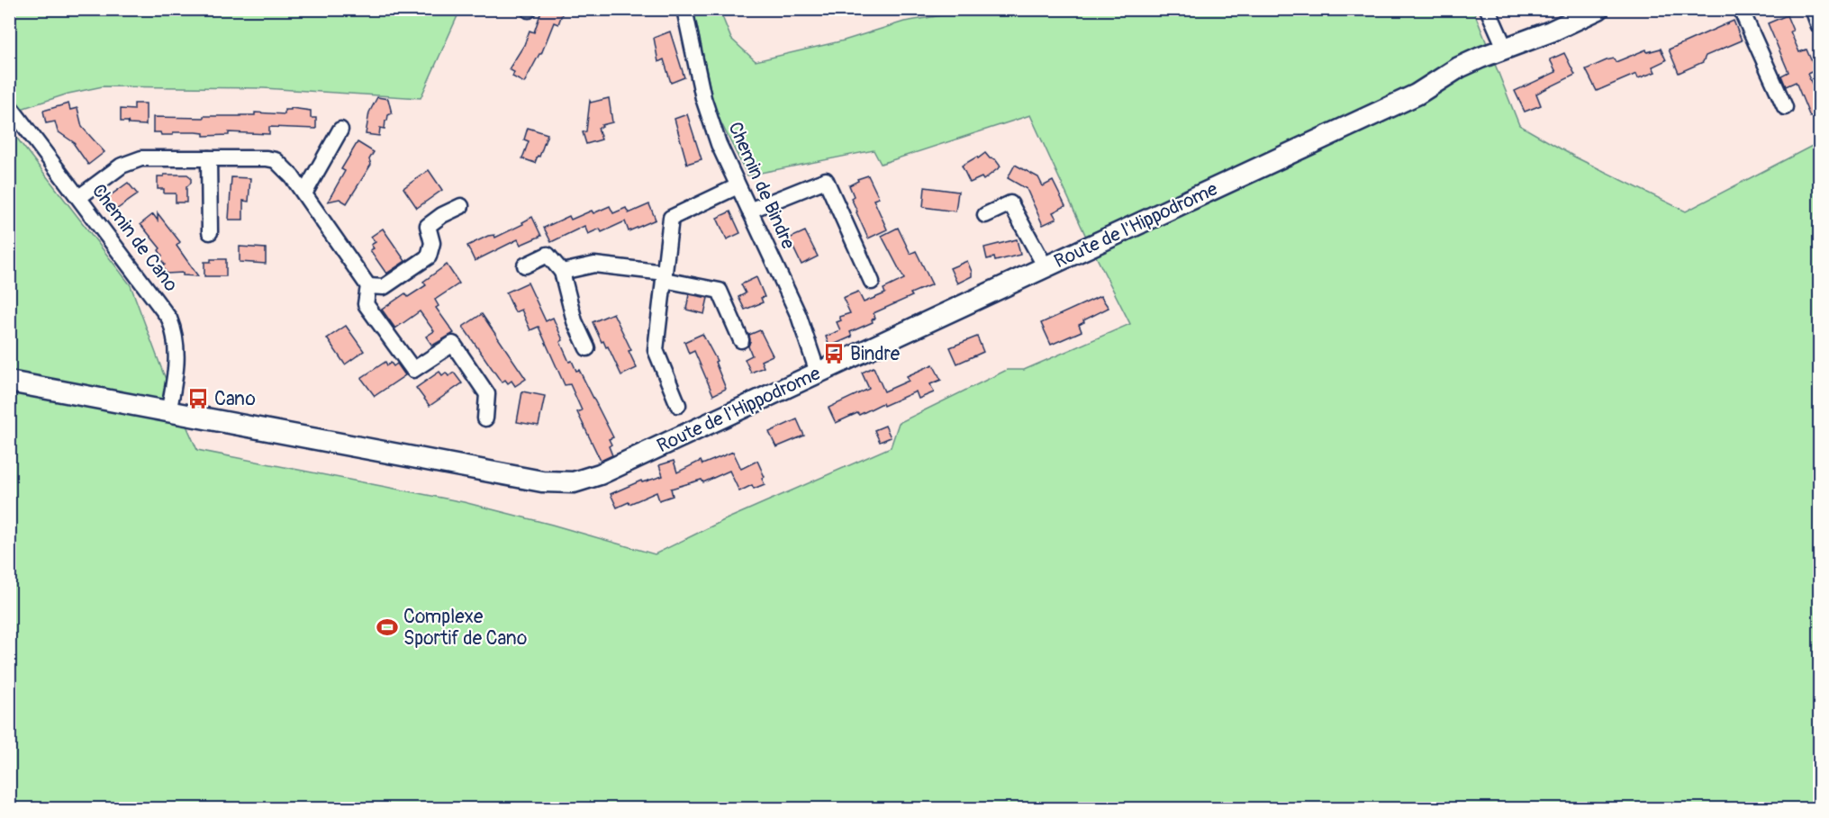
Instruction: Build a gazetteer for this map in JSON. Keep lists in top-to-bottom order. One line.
{"streets":{"main road":["Route de l'Hippodrome"],"street":["Chemin de Bindre","Chemin de Cano"]},"crossings":[["Chemin de Bindre","Route de l'Hippodrome"],["Route de l'Hippodrome","Chemin de Cano"]],"places":{"bus stop":["Bindre","Cano"],"sports":["Complexe Sportif de Cano"]}}
